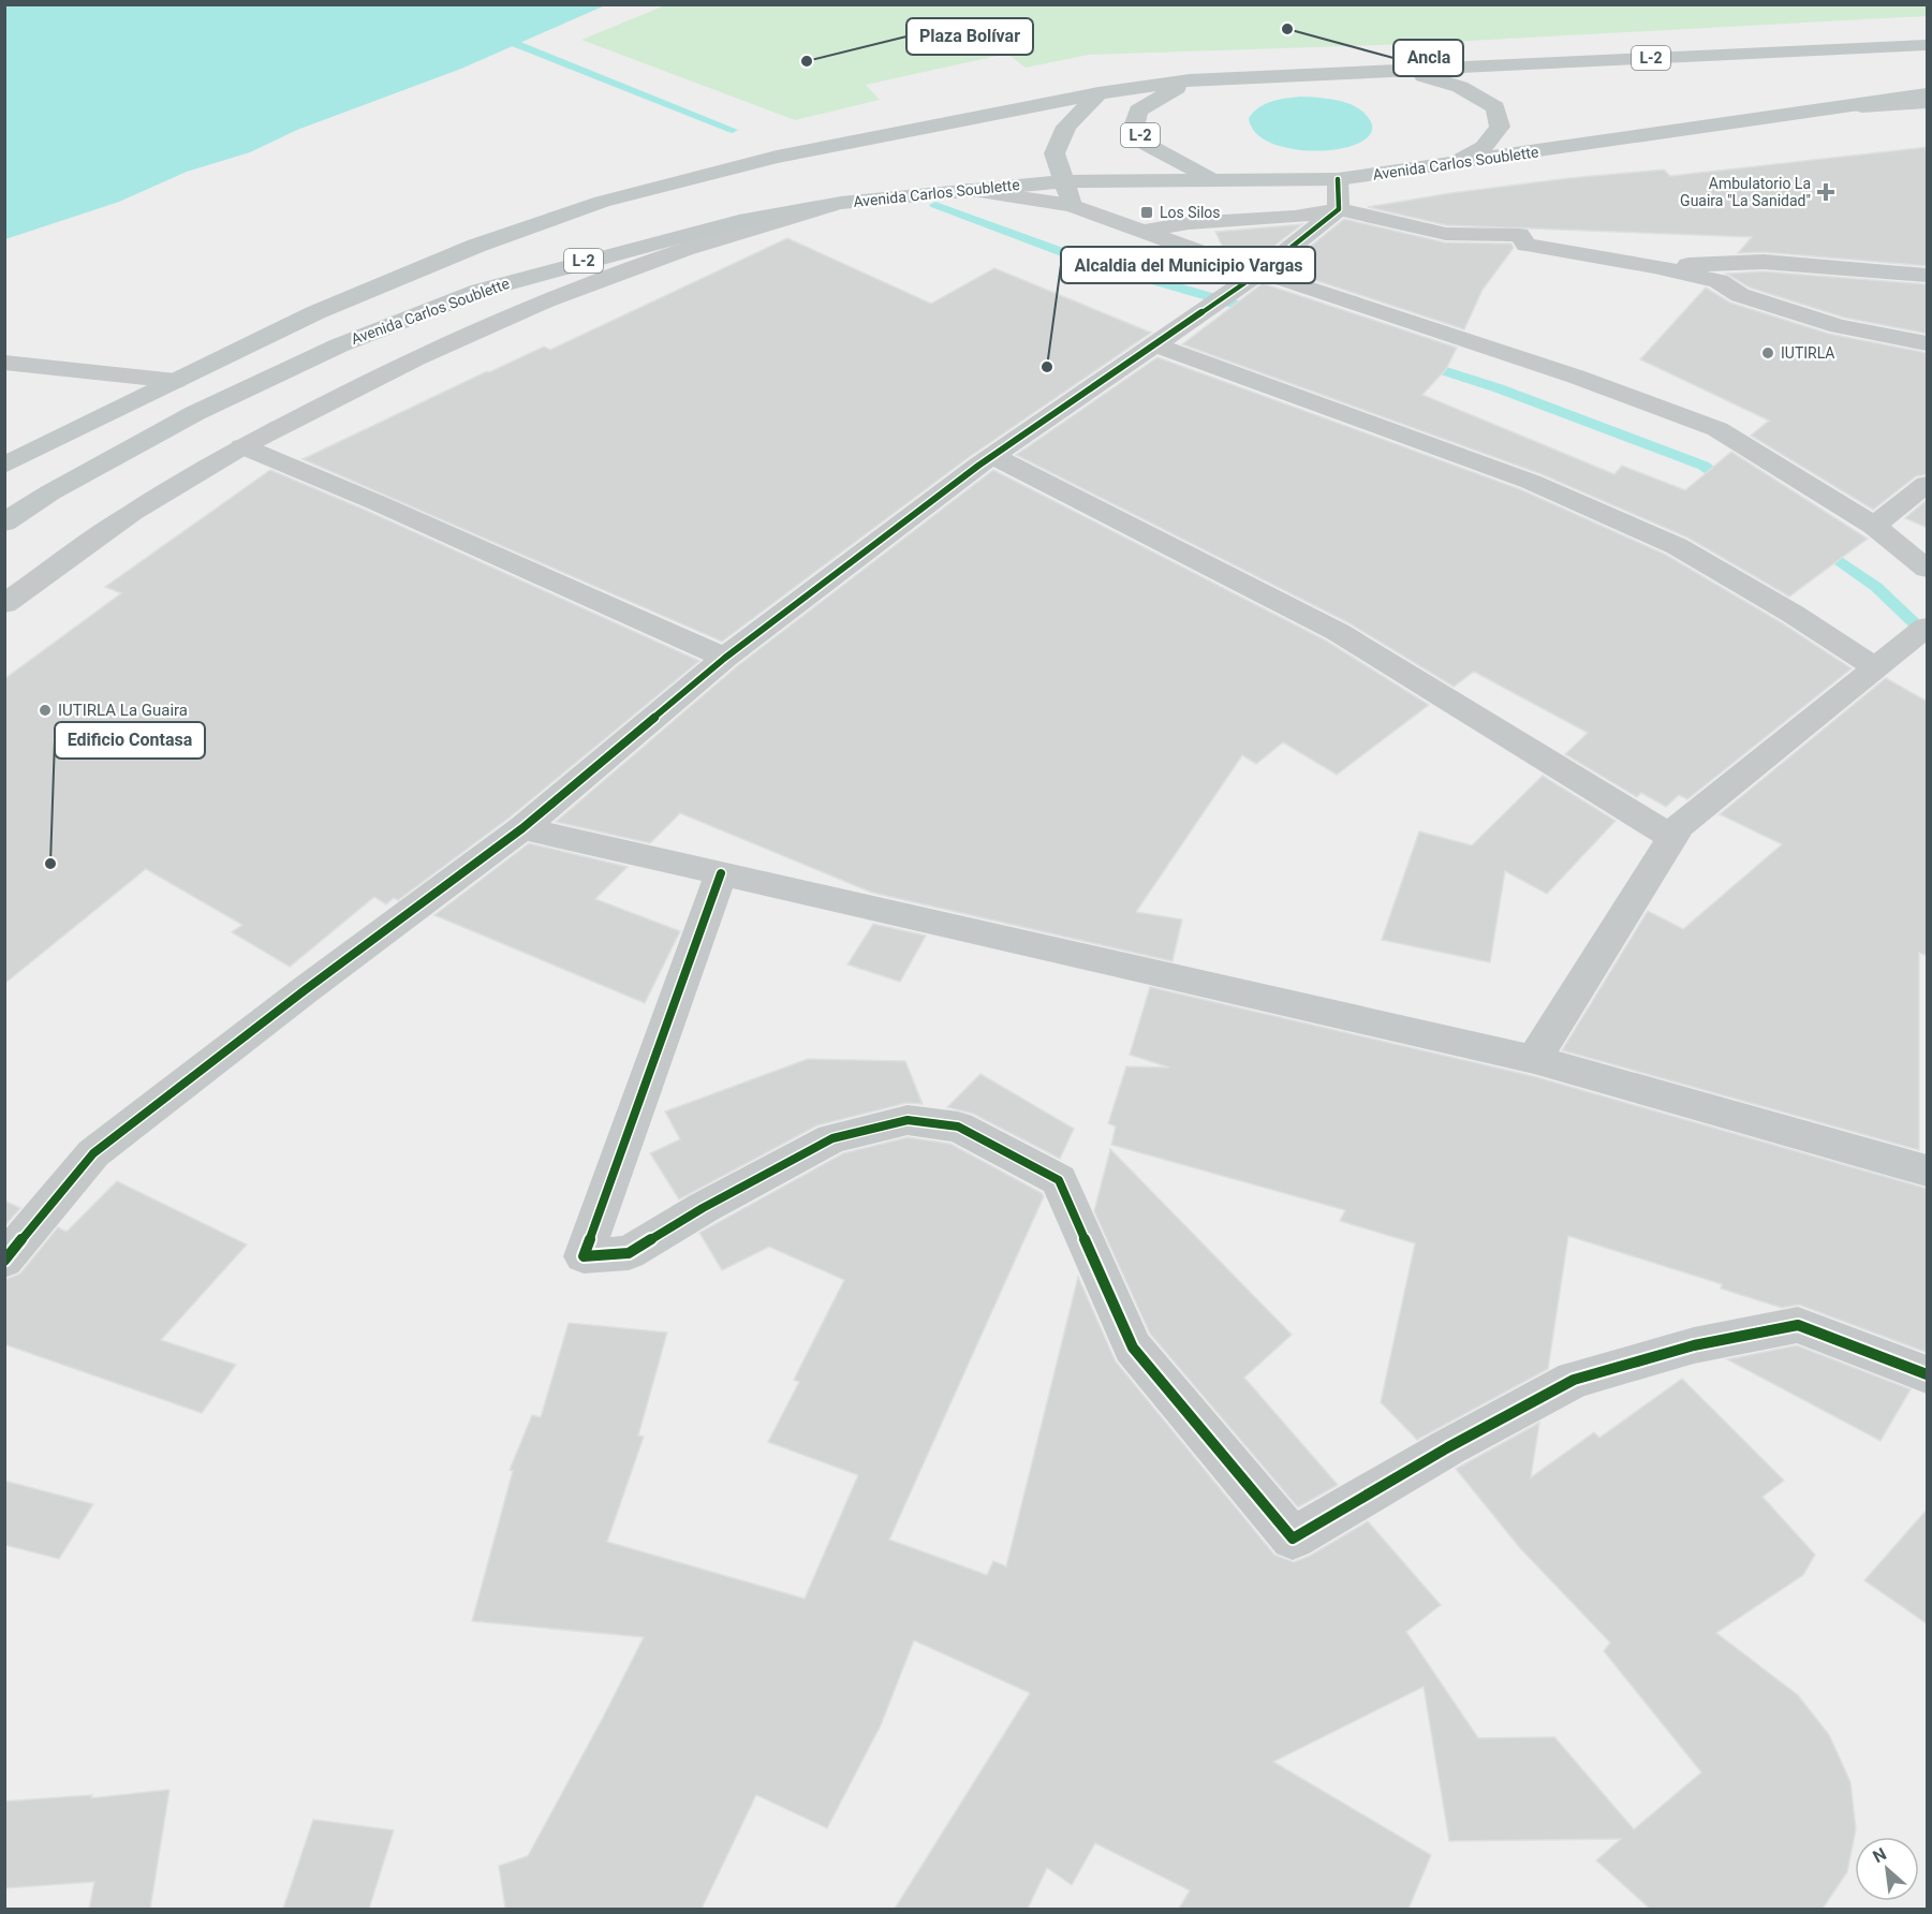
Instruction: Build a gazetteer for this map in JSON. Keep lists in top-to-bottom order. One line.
{"streets":{"main road":["L-2","Avenida Carlos Soublette"]},"crossings":[["L-2","Avenida Carlos Soublette"]],"places":{"other":["Ancla","Plaza Bolívar","IUTIRLA","Alcaldia del Municipio Vargas","IUTIRLA La Guaira","Edificio Contasa"],"health":["Ambulatorio La Guaira \"La Sanidad\""],"transit":["Los Silos"]},"north":"top left"}
